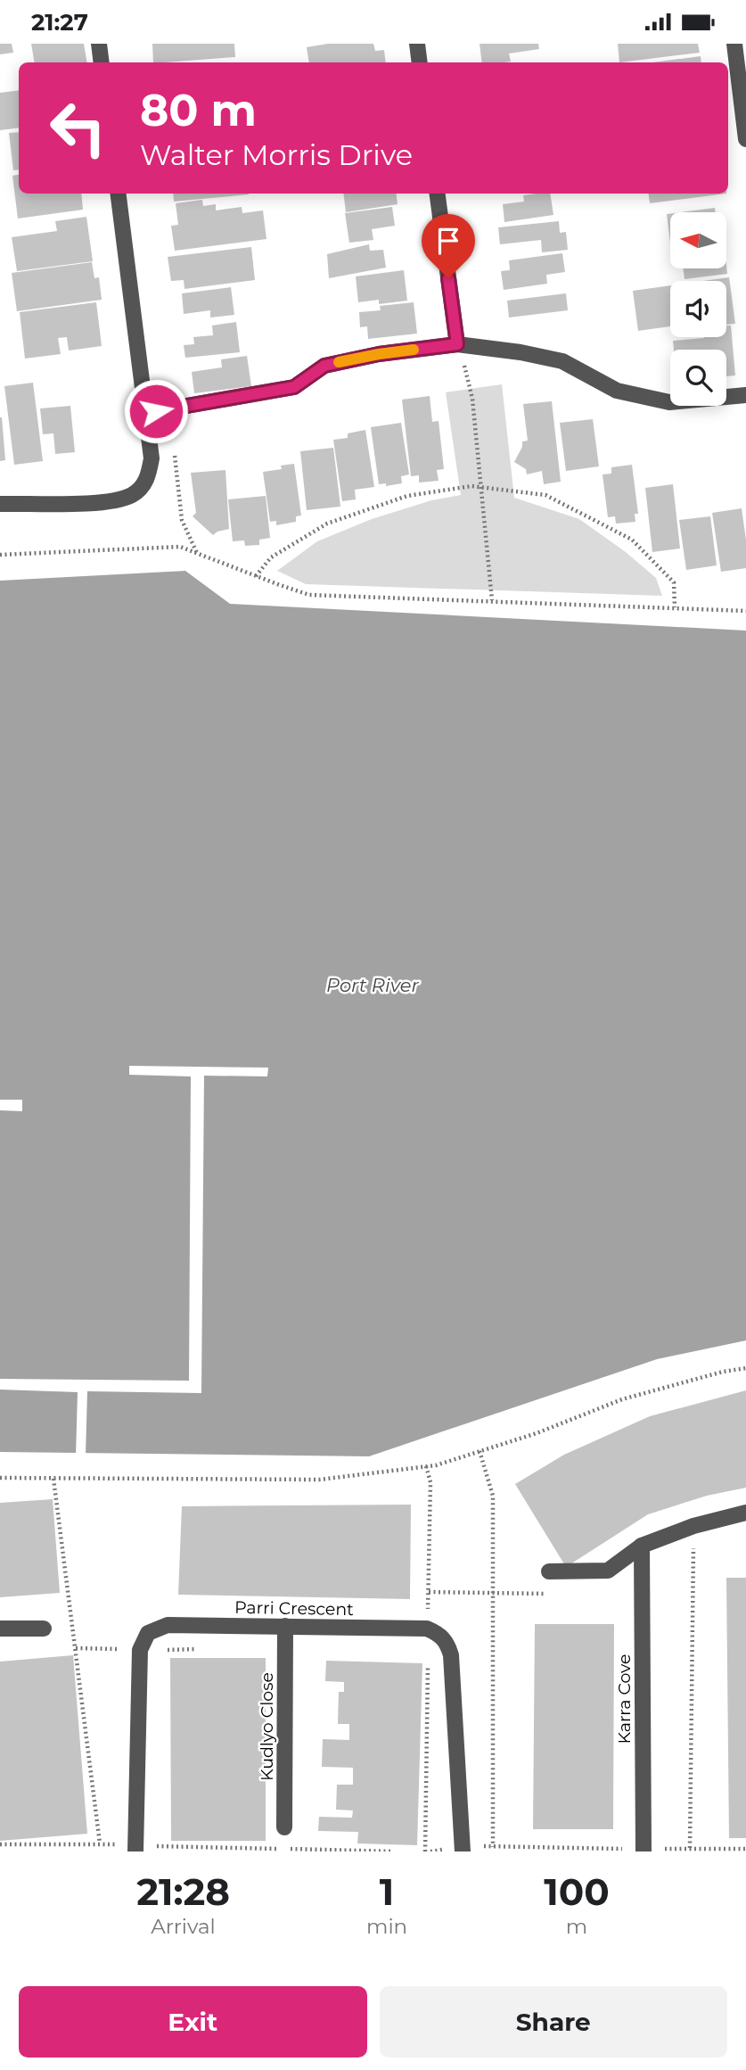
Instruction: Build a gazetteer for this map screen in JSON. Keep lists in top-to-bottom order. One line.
{"streets":{"street":["Parri Crescent","Karra Cove","Kudlyo Close"]},"crossings":[["Parri Crescent","Kudlyo Close"]],"water":["Port River"],"north":"left","page":{"status":"21:27","turn":["80 m","Walter Morris Drive"],"eta":["21:28","Arrival","1","min","100","m"],"buttons":["Exit","Share"]}}
